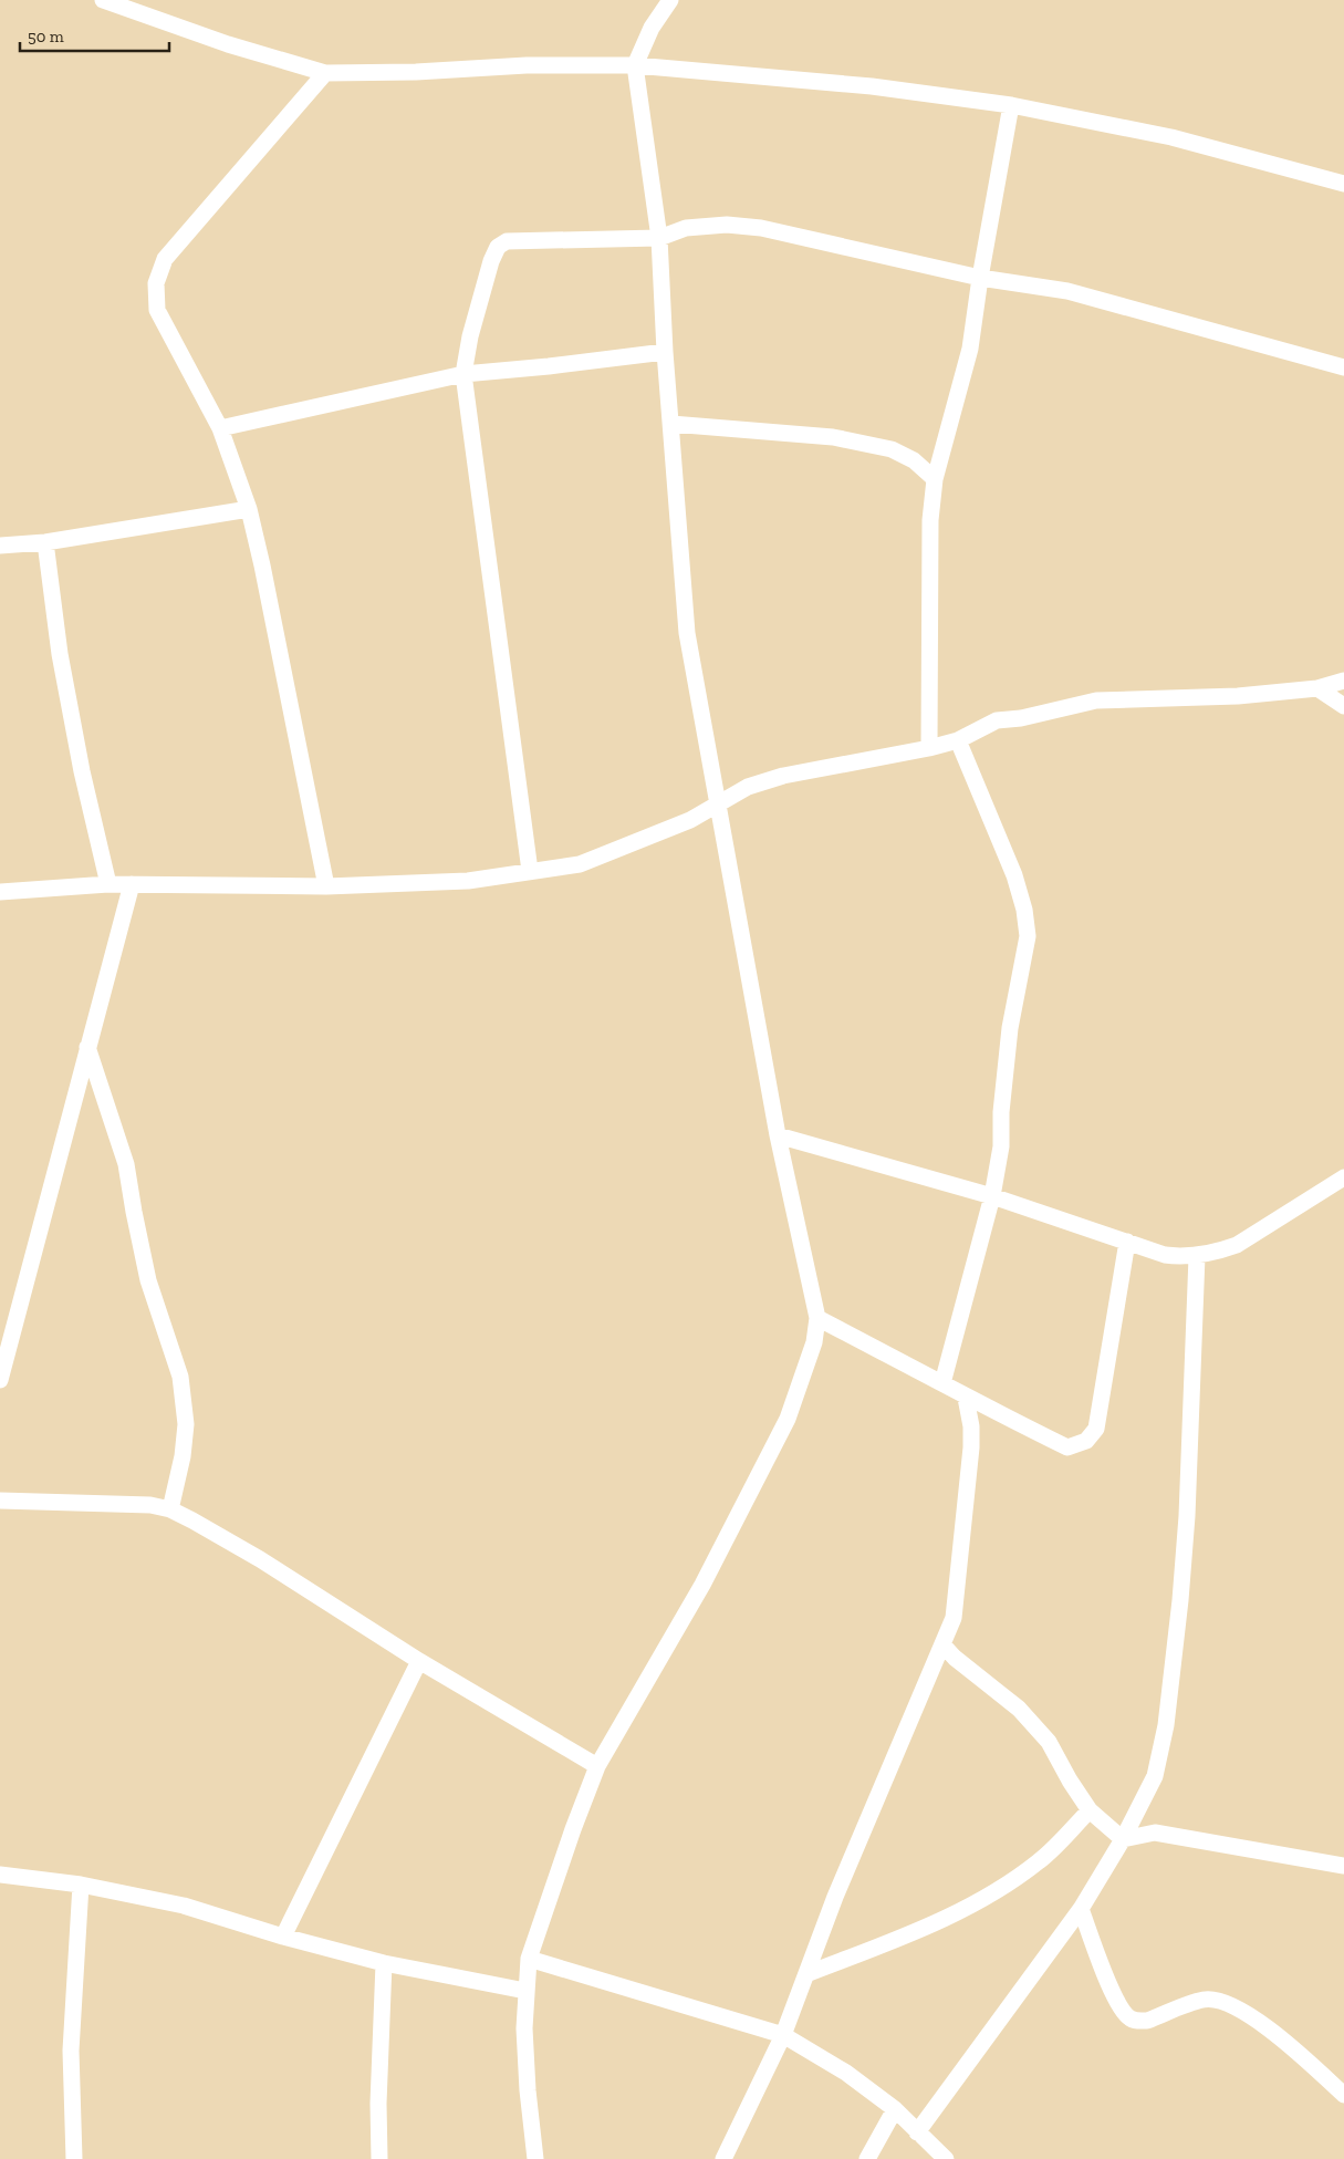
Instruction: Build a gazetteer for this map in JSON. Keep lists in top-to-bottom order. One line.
{"scale_bar":"50 m"}
